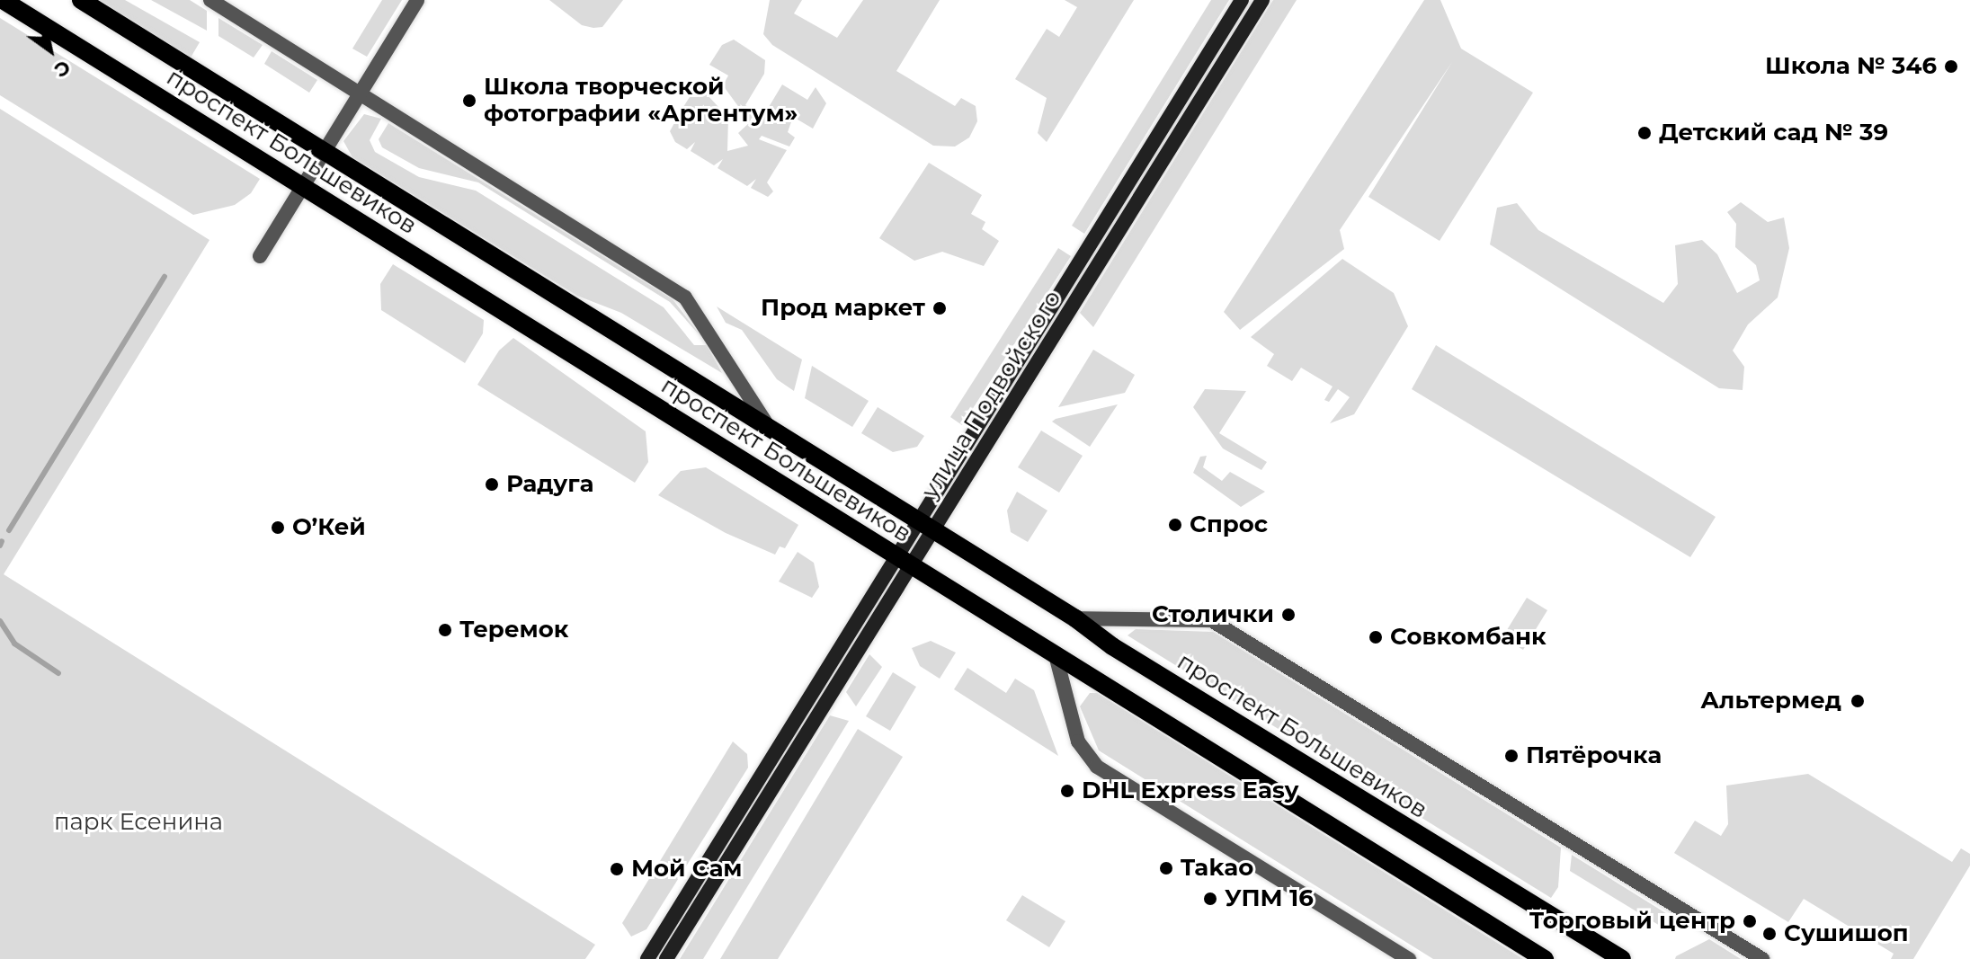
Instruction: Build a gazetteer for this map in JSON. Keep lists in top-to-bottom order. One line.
{"streets":{"main road":["проспект Большевиков"],"street":["улица Подвойского"]},"crossings":[["проспект Большевиков","улица Подвойского"]],"parks":["парк Есенина"],"places":["Школа № 346","Школа творческой фотографии «Аргентум»","Детский сад № 39","Прод маркет","Радуга","Спрос","О’Кей","Столички","Теремок","Совкомбанк","Альтермед","Пятёрочка","DHL Express Easy","Takao","Мой Сам","УПМ 16","Торговый центр","Сушишоп"],"north":"bottom right"}
